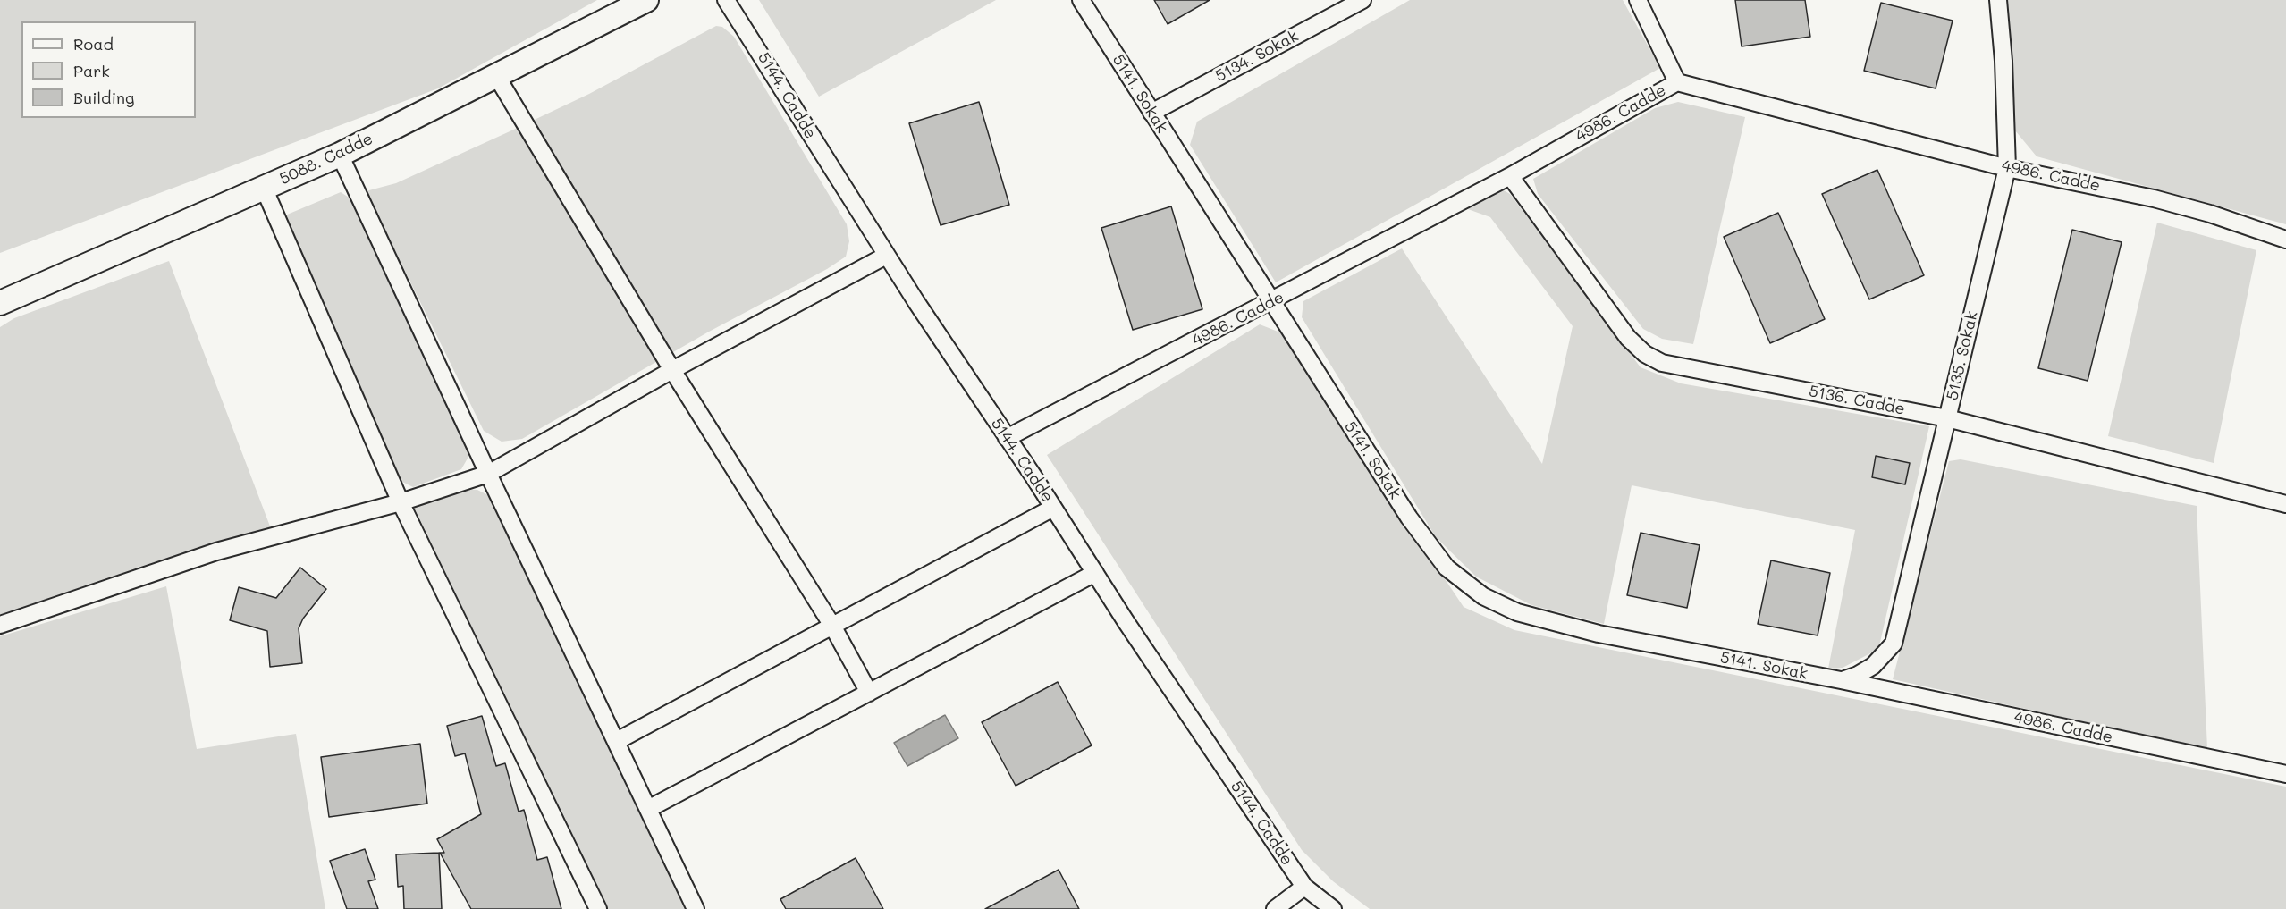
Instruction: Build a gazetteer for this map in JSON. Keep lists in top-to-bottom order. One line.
{"streets":{"street":["5134. Sokak","5141. Sokak","5144. Cadde","4986. Cadde","5088. Cadde","5135. Sokak","5136. Cadde"]},"crossings":[["5134. Sokak","5141. Sokak"],["5141. Sokak","4986. Cadde"],["5141. Sokak","5135. Sokak"],["5144. Cadde","4986. Cadde"],["4986. Cadde","5135. Sokak"],["4986. Cadde","5136. Cadde"],["5135. Sokak","5136. Cadde"]],"legend":["Road","Park","Building"]}
